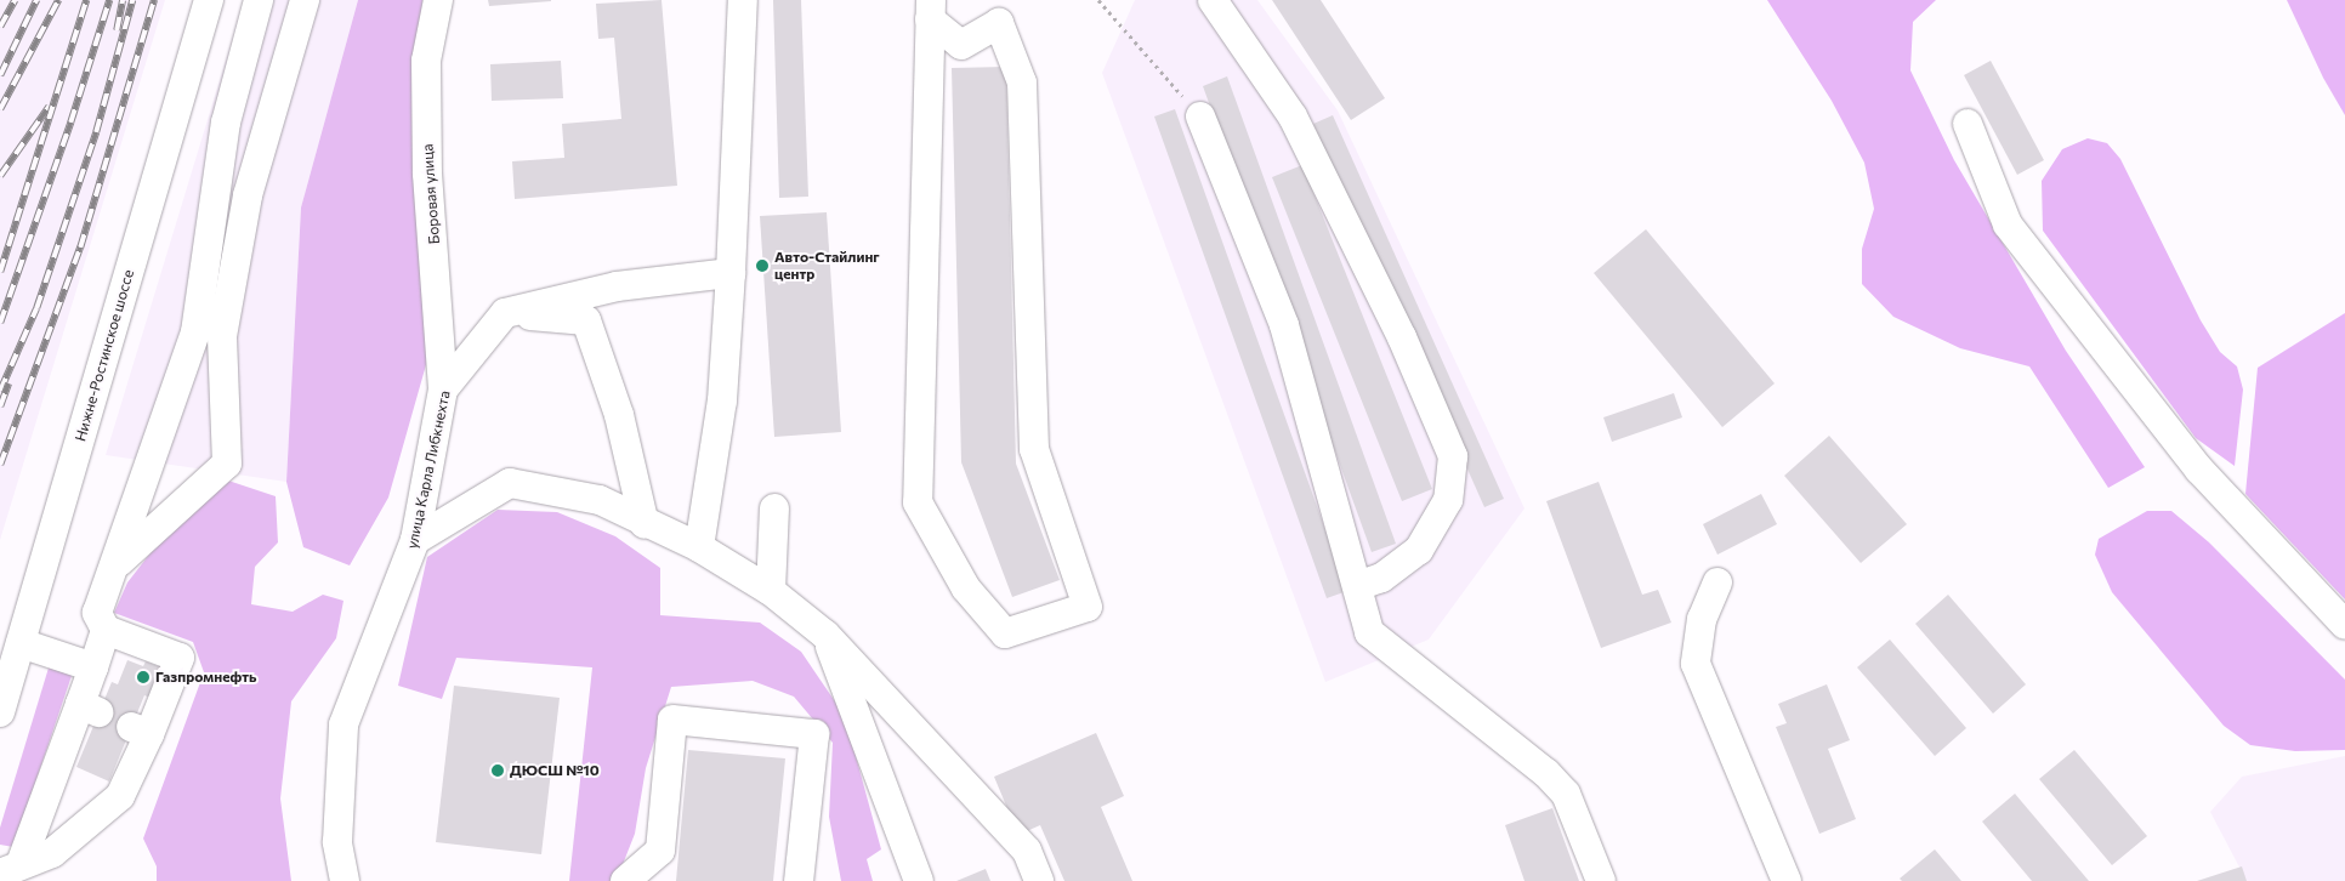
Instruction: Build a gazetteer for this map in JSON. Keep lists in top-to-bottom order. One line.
{"streets":{"street":["Боровая улица","Нижне-Ростинское шоссе","улица Карла Либкнехта"]},"crossings":[["Боровая улица","улица Карла Либкнехта"]],"places":["Авто-Стайлинг центр","Газпромнефть","ДЮСШ №10"]}
